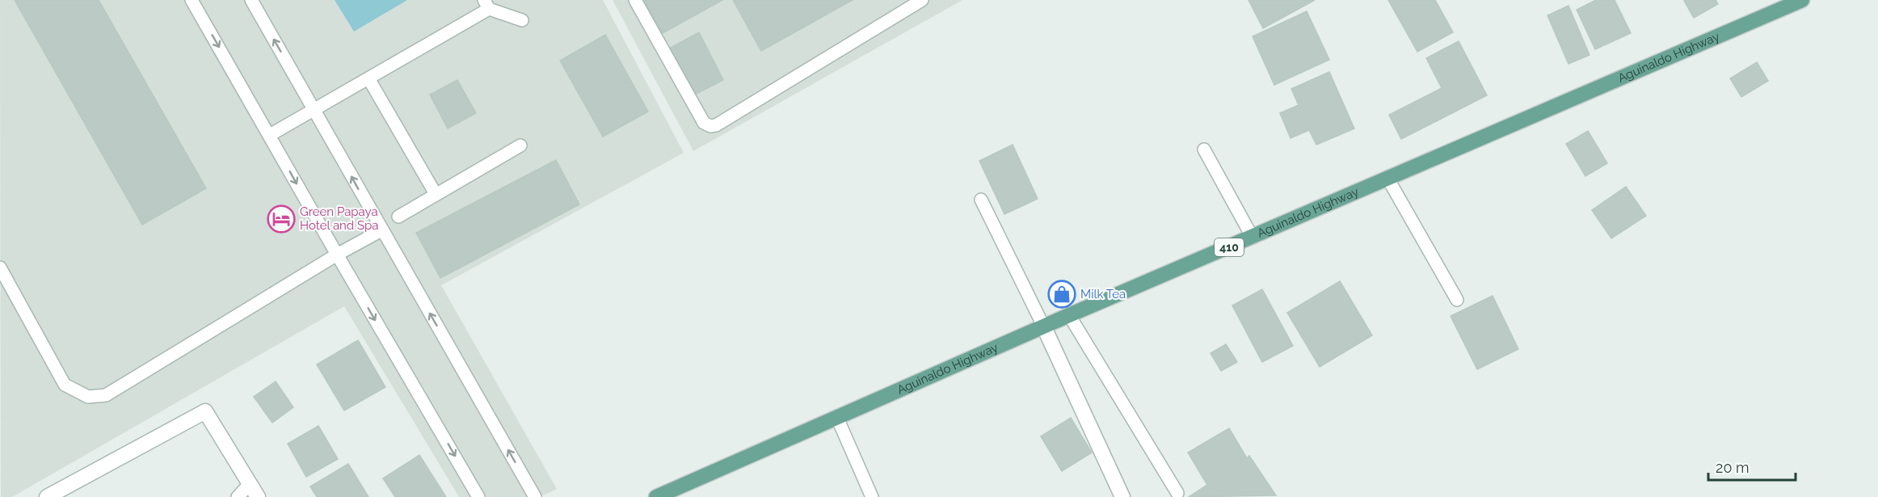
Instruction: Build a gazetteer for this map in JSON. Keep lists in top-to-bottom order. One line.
{"streets":{"main road":["Aguinaldo Highway","410"]},"places":{"hotel":["Green Papaya Hotel and Spa"],"shop":["Milk Tea"]},"scale_bar":"20 m"}
